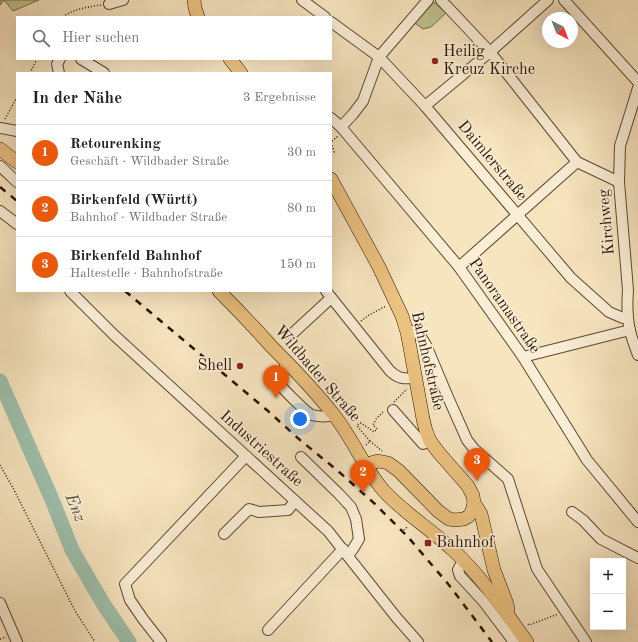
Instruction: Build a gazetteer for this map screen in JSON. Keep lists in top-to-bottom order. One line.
{"streets":{"main road":["Bahnhofstraße","Wildbader Straße"],"street":["Daimlerstraße","Kirchweg","Panoramastraße","Industriestraße"]},"crossings":[["Daimlerstraße","Kirchweg"],["Bahnhofstraße","Wildbader Straße"]],"water":["Enz"],"places":{"other":["Heilig Kreuz Kirche","Shell"],"transit":["Bahnhof"]},"north":"bottom right","page":{"search":"Hier suchen","heading":["In der Nähe","3 Ergebnisse"],"list":[{"mark":"1","name":"Retourenking","note":"Geschäft · Wildbader Straße","value":"30 m"},{"mark":"2","name":"Birkenfeld (Württ)","note":"Bahnhof · Wildbader Straße","value":"80 m"},{"mark":"3","name":"Birkenfeld Bahnhof","note":"Haltestelle · Bahnhofstraße","value":"150 m"}],"pins":["1","3","2"],"map_buttons":["+","−"]}}
